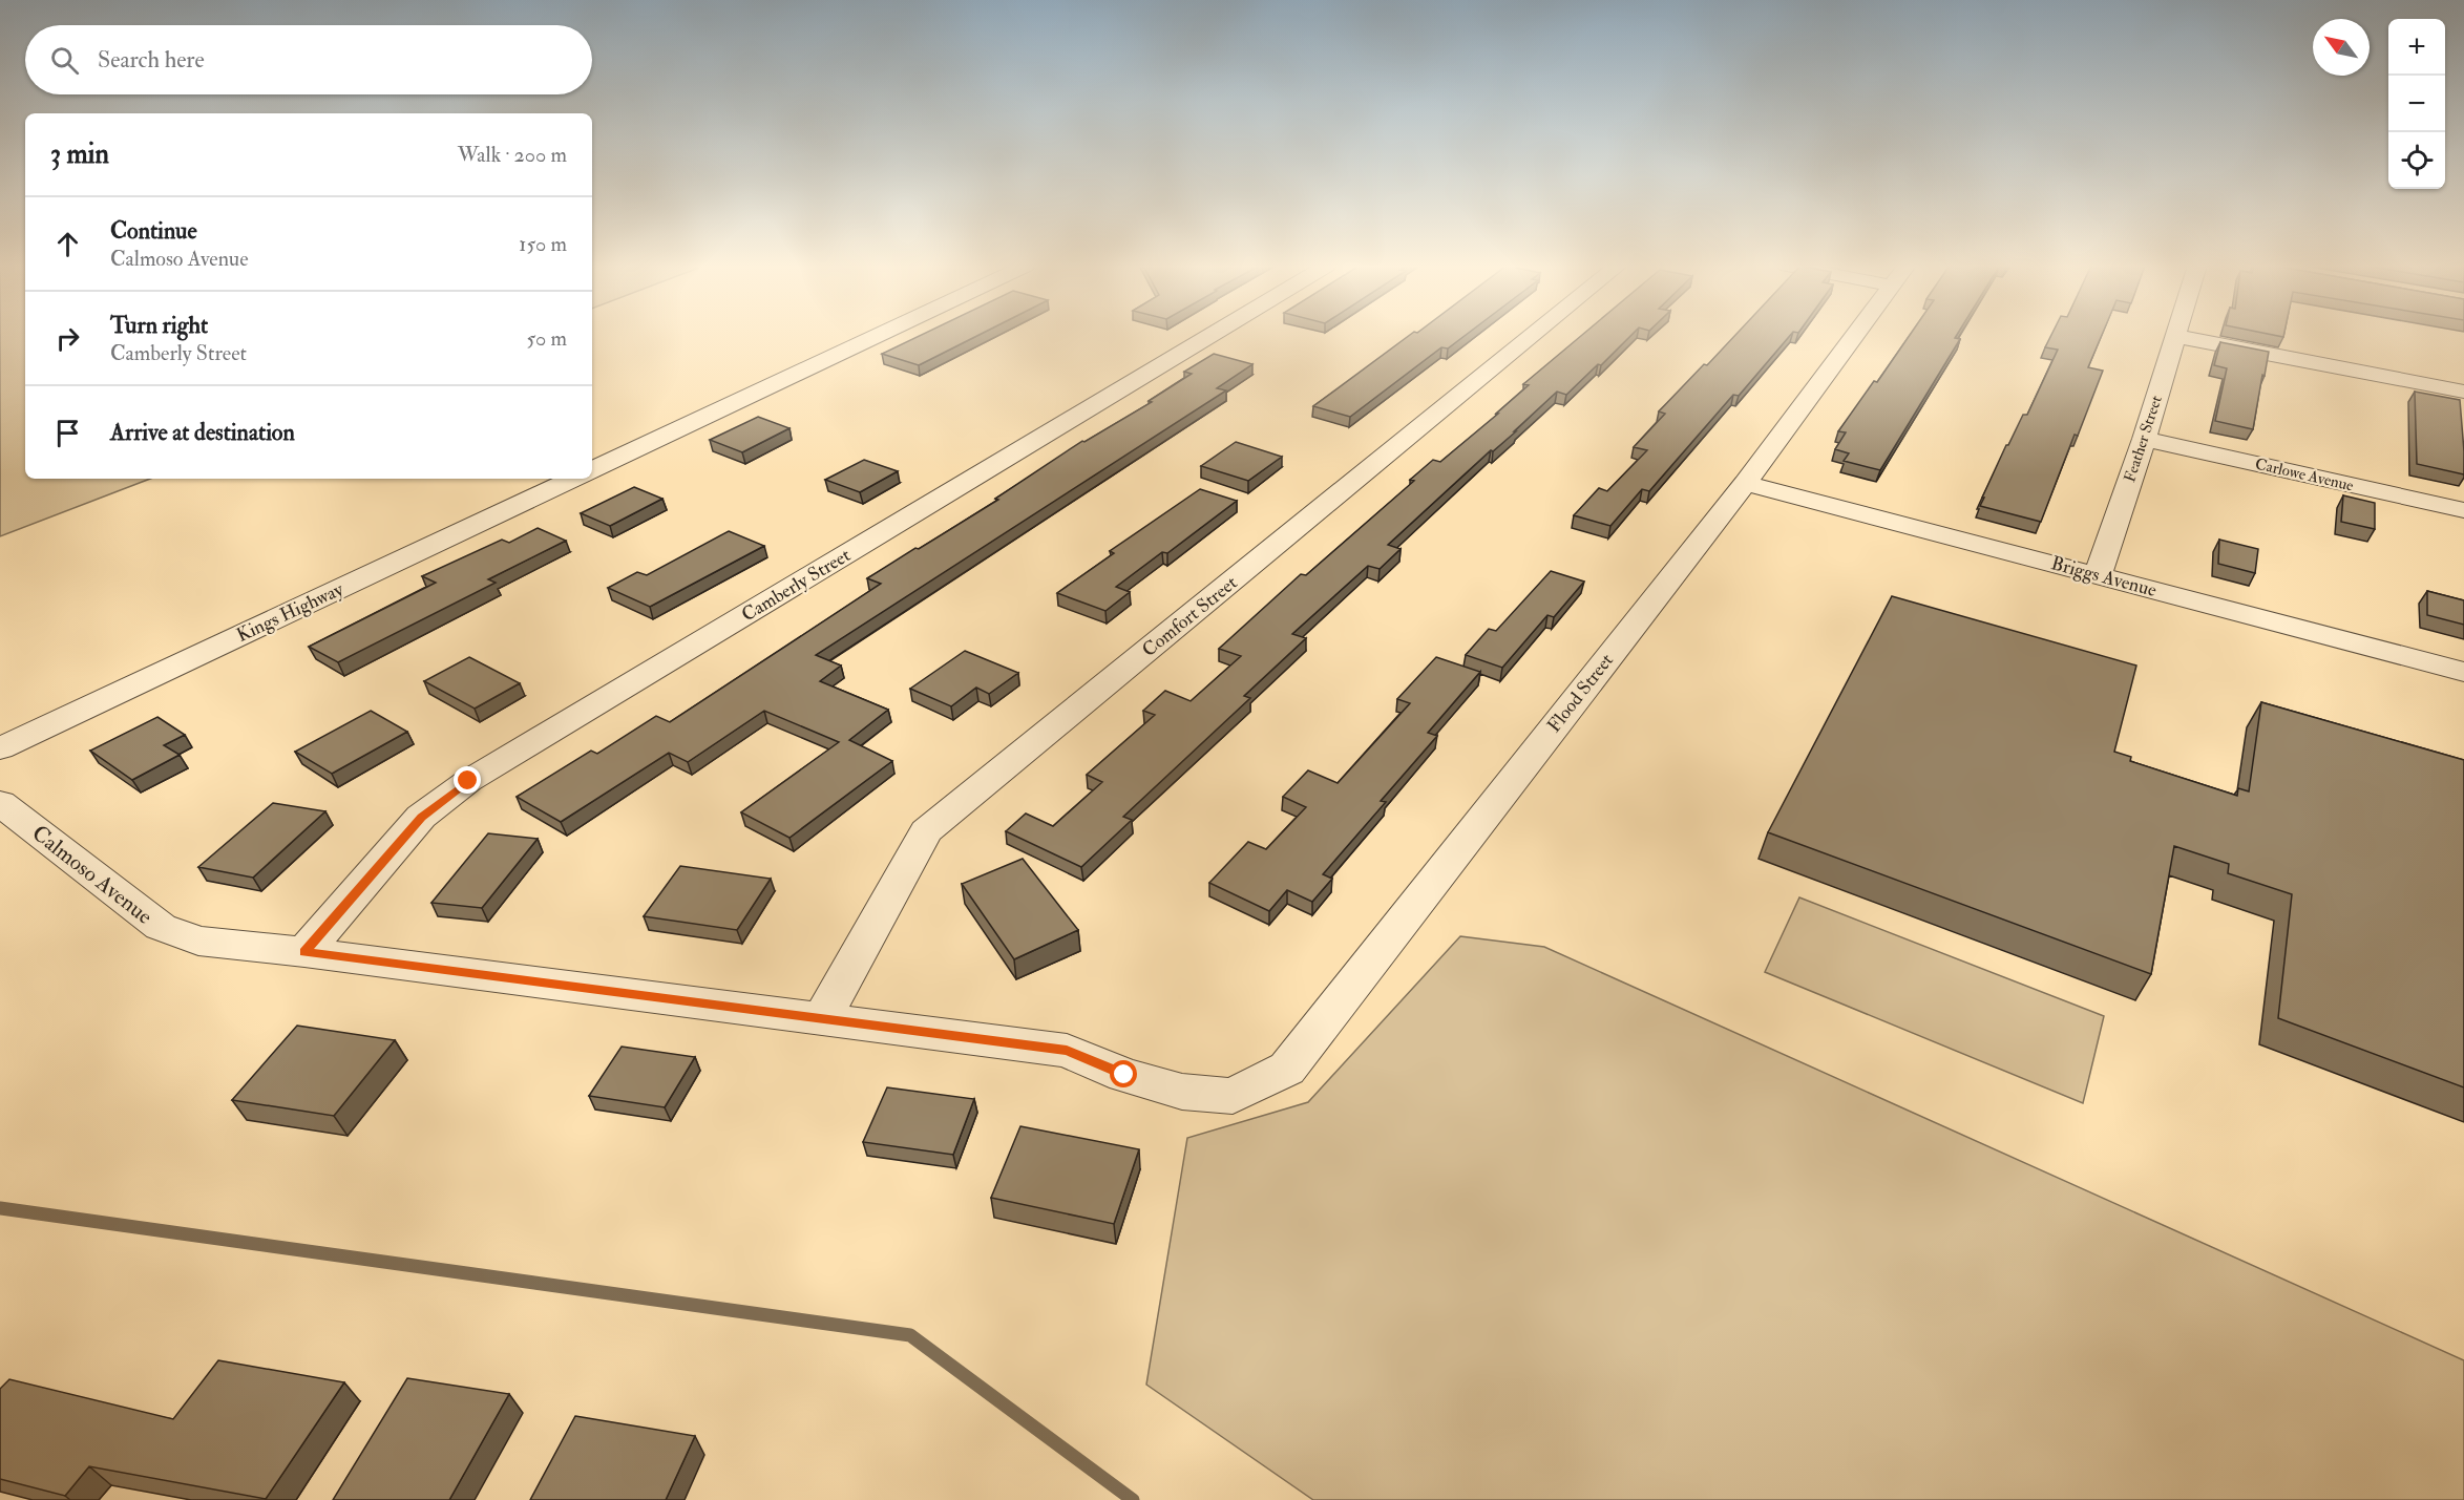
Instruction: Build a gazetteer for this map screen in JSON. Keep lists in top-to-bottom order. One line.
{"streets":{"street":["Feather Street","Carlowe Avenue","Briggs Avenue","Camberly Street","Kings Highway","Comfort Street","Flood Street","Calmoso Avenue"]},"crossings":[["Feather Street","Carlowe Avenue"],["Feather Street","Briggs Avenue"],["Briggs Avenue","Flood Street"],["Camberly Street","Calmoso Avenue"],["Comfort Street","Calmoso Avenue"],["Flood Street","Calmoso Avenue"]],"north":"top left","page":{"map_buttons":["+","−"],"search":"Search here","heading":["3 min","Walk · 200 m"],"list":[["Continue","Calmoso Avenue","150 m"],["Turn right","Camberly Street","50 m"],"Arrive at destination"]}}
